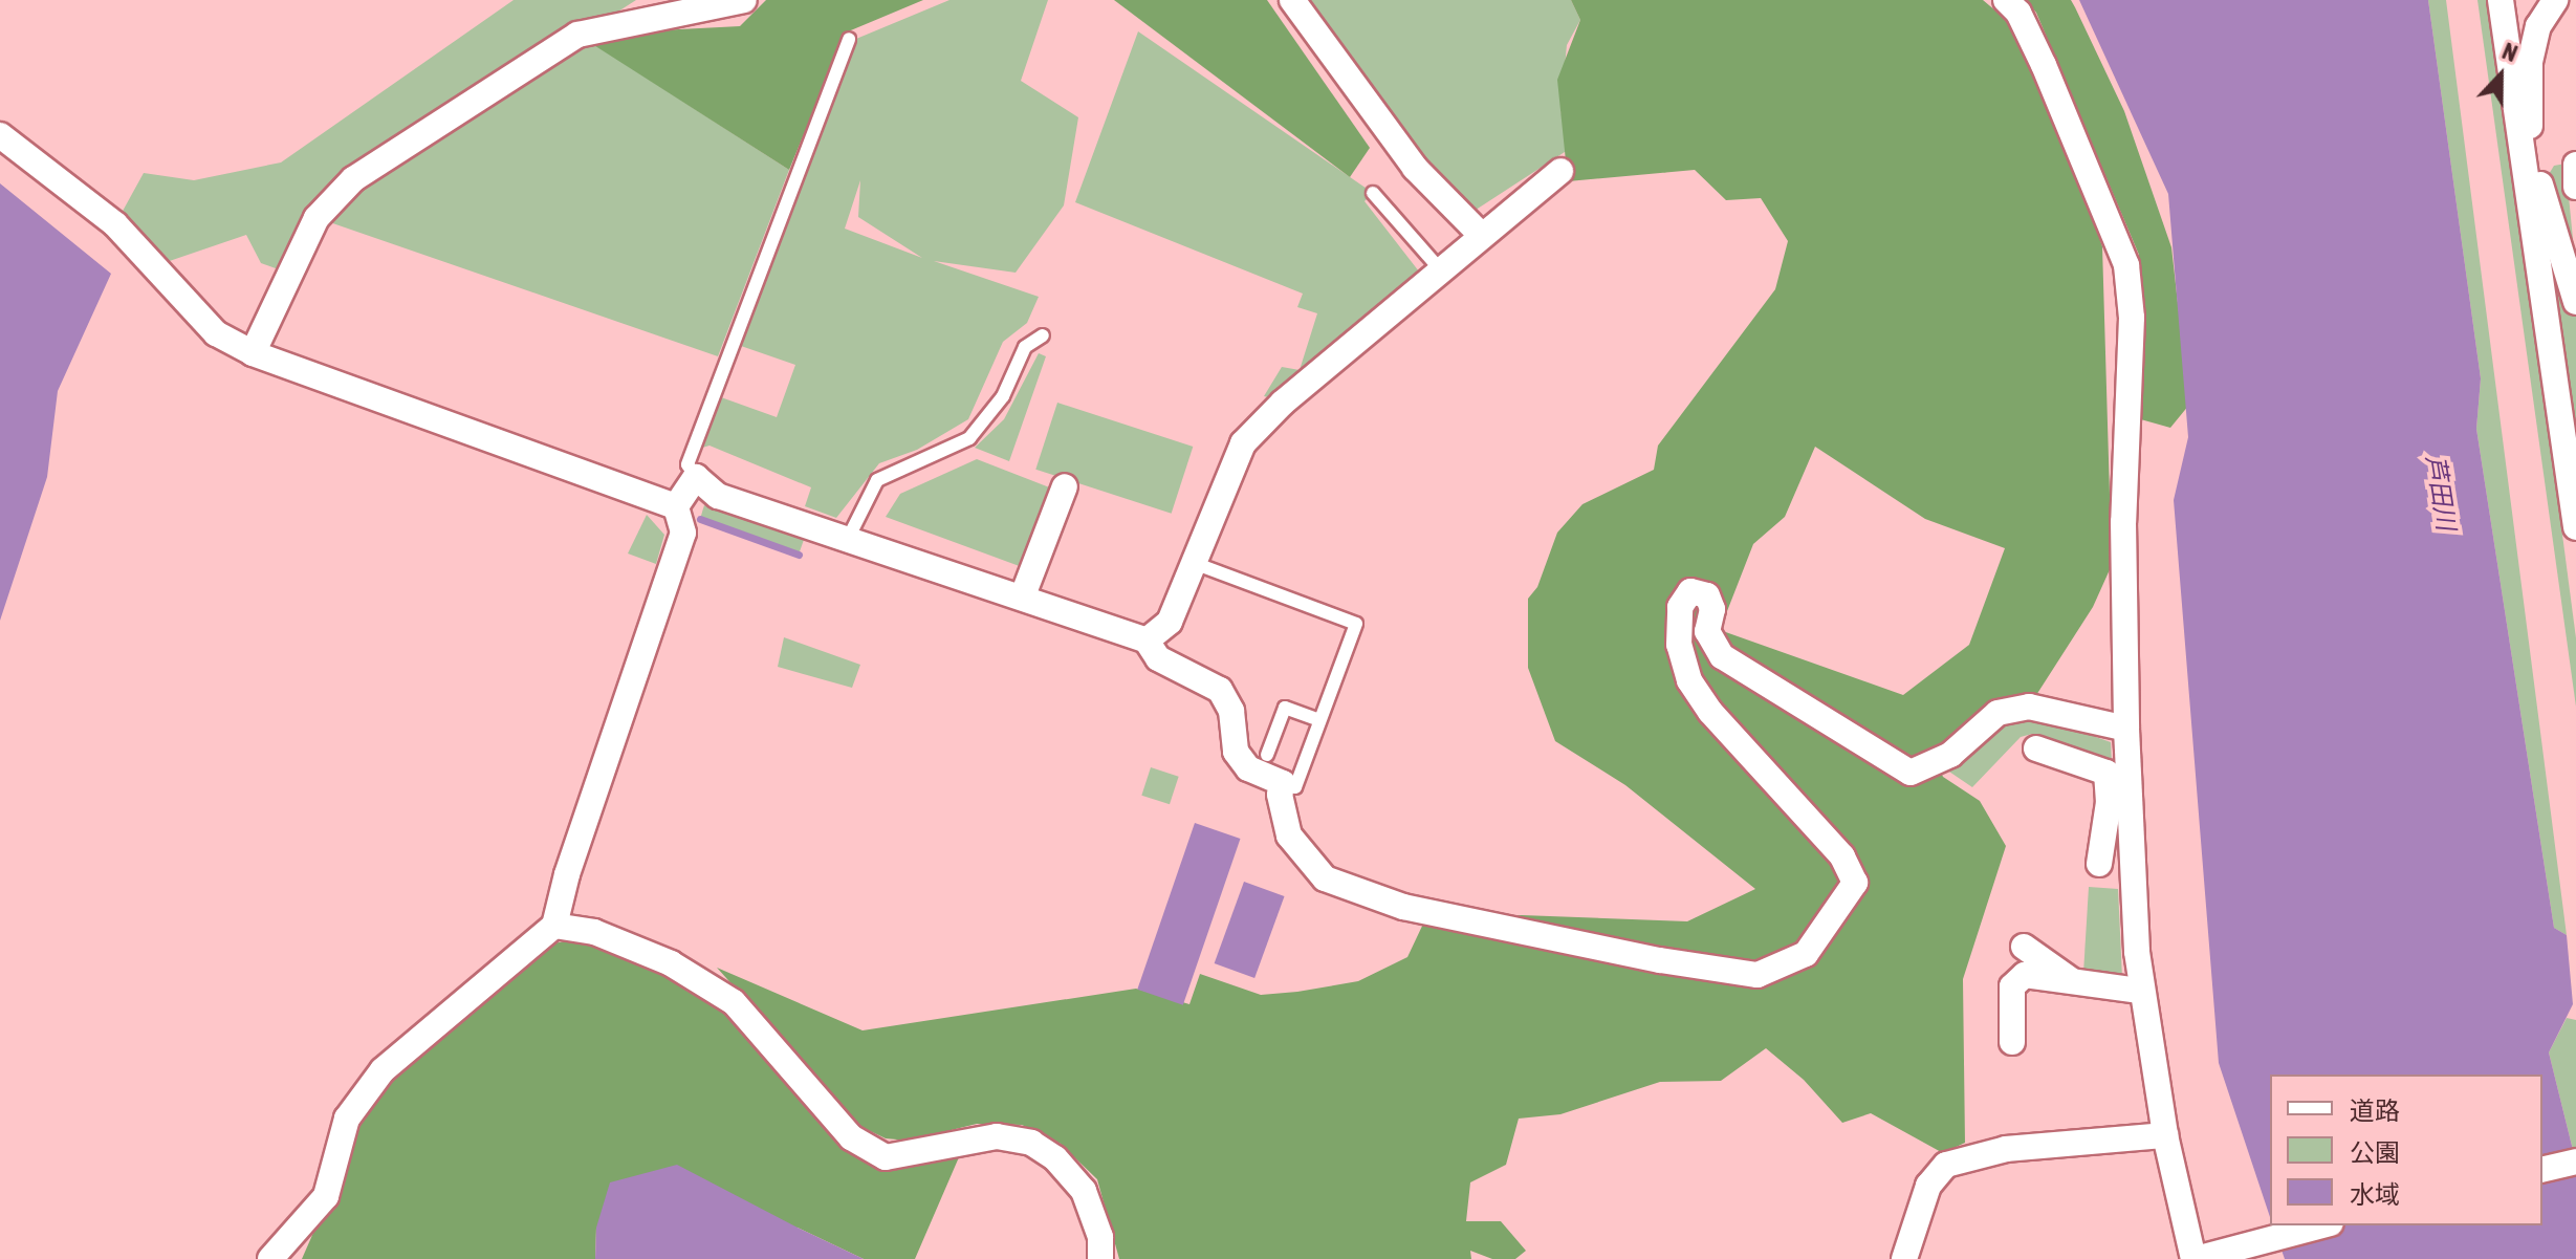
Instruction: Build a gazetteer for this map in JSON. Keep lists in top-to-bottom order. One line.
{"water":["芦田川"],"legend":["道路","公園","水域"],"north":"top"}
